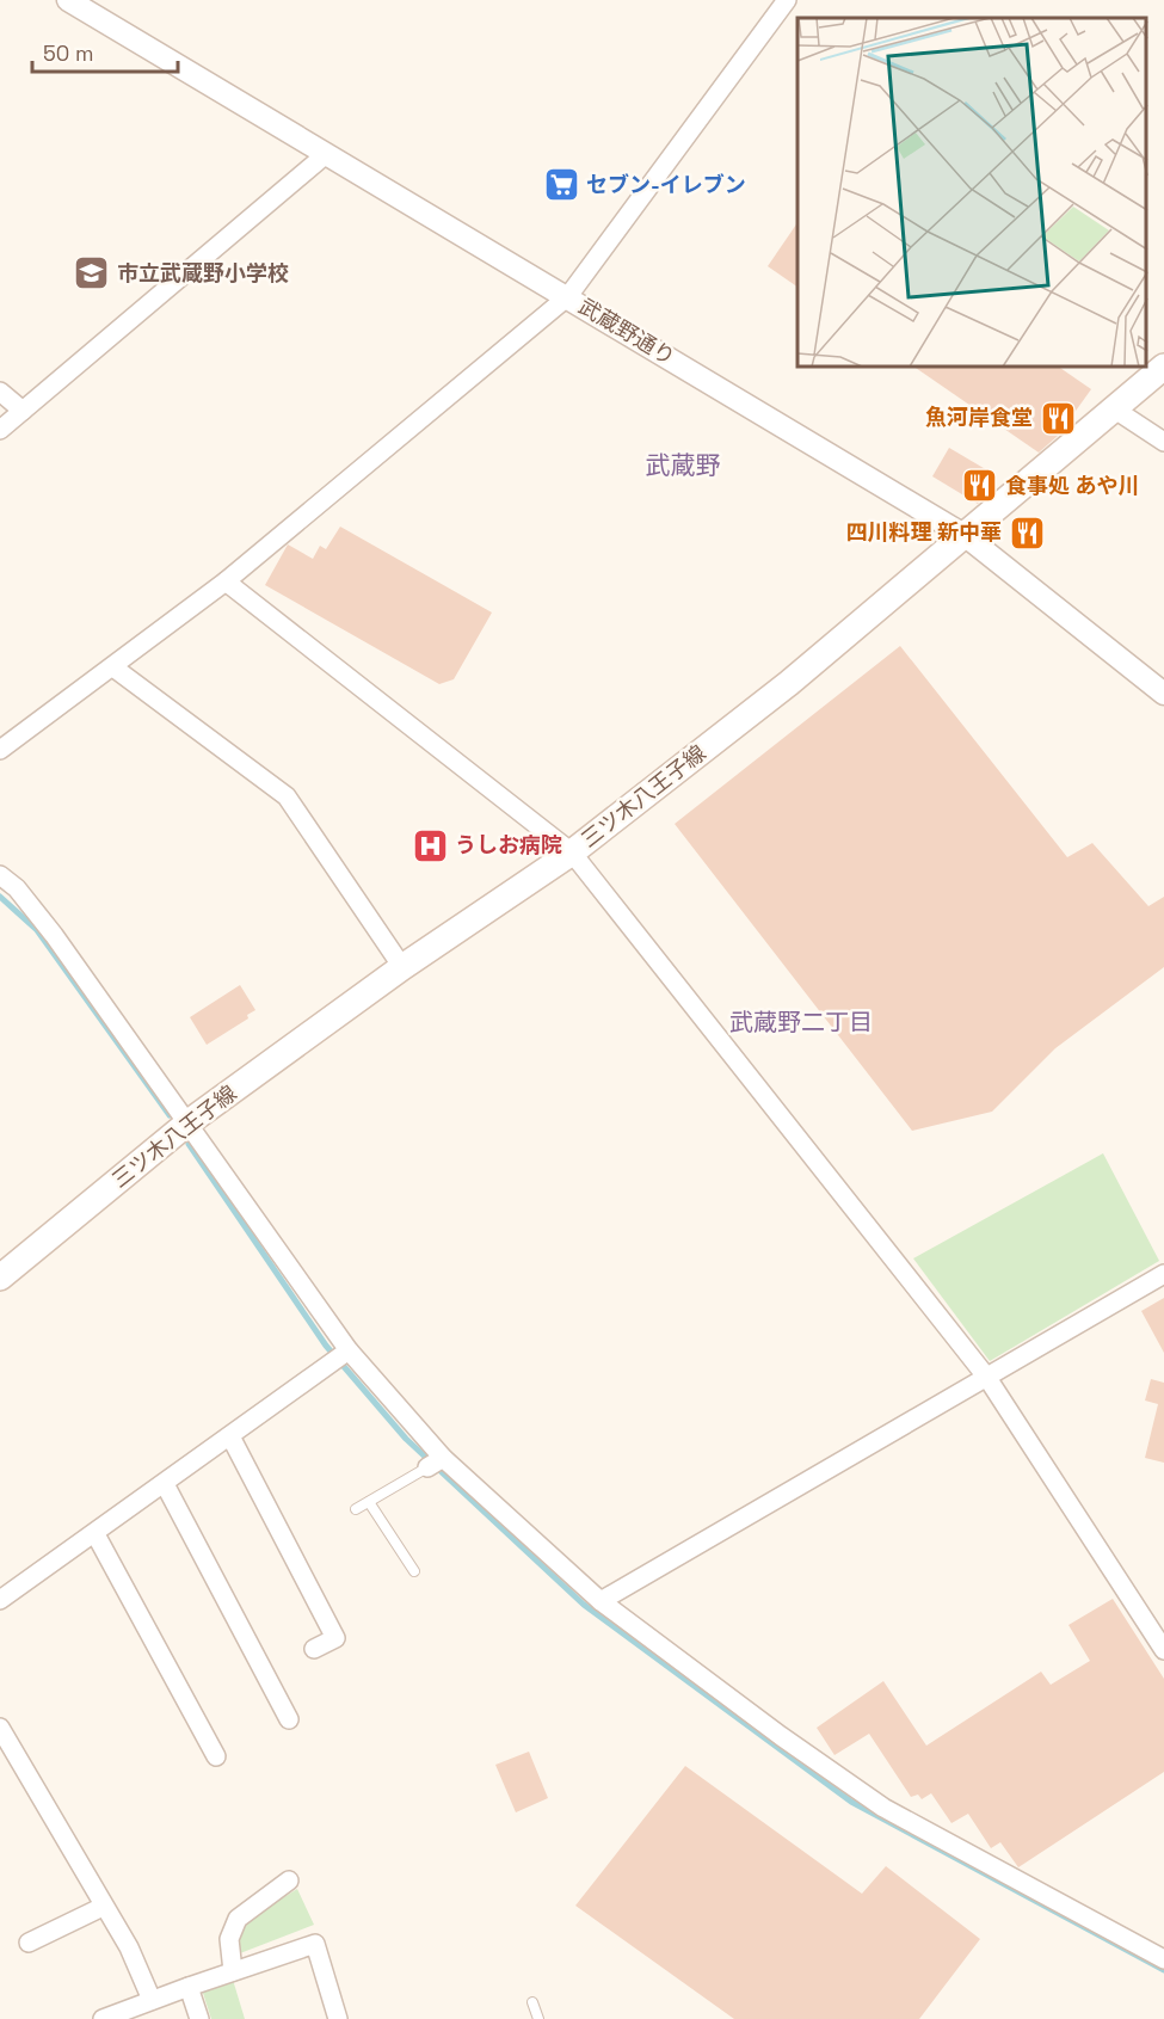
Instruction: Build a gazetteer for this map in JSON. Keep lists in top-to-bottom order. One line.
{"streets":{"main road":["三ツ木八王子線"],"street":["武蔵野通り"]},"crossings":[["武蔵野通り","三ツ木八王子線"]],"districts":["武蔵野","武蔵野二丁目"],"places":{"supermarket":["セブン-イレブン"],"school or university":["市立武蔵野小学校"],"restaurant":["魚河岸食堂","食事処 あや川","四川料理 新中華"],"hospital":["うしお病院"]},"scale_bar":"50 m"}
